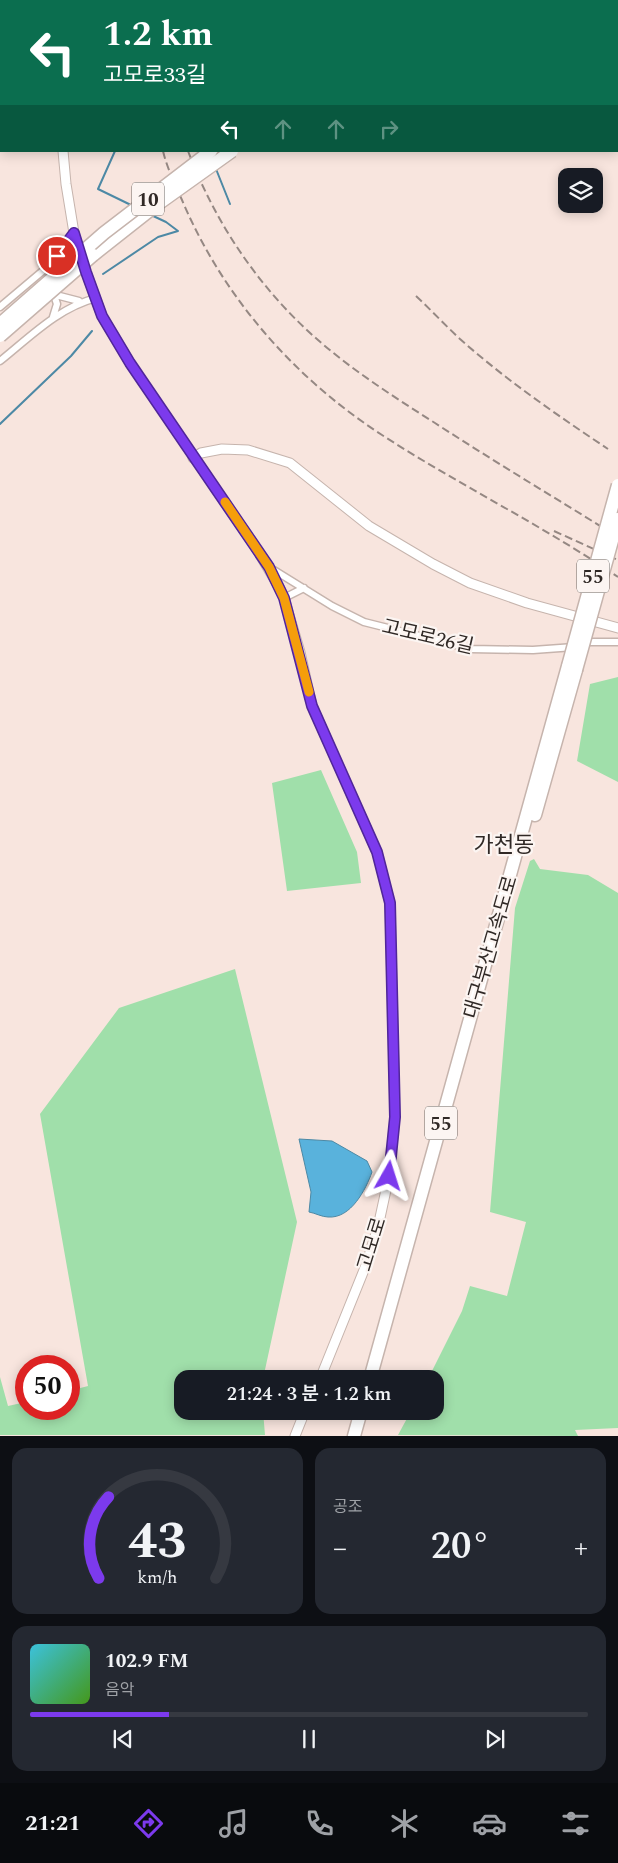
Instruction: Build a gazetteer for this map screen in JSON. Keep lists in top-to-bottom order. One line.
{"streets":{"highway":["10","55","대구부산고속도로"],"main road":["고모로"],"street":["고모로26길"]},"crossings":[["고모로26길","고모로"]],"districts":["가천동"],"page":{"turn":["1.2 km","고모로33길"],"limit":"50","trip":"21:24 · 3 분 · 1.2 km","tile":"공조","heat":["−","20°","+"],"song":["102.9 FM","음악"],"tabs":"21:21","gauge":["43","km/h"]}}
